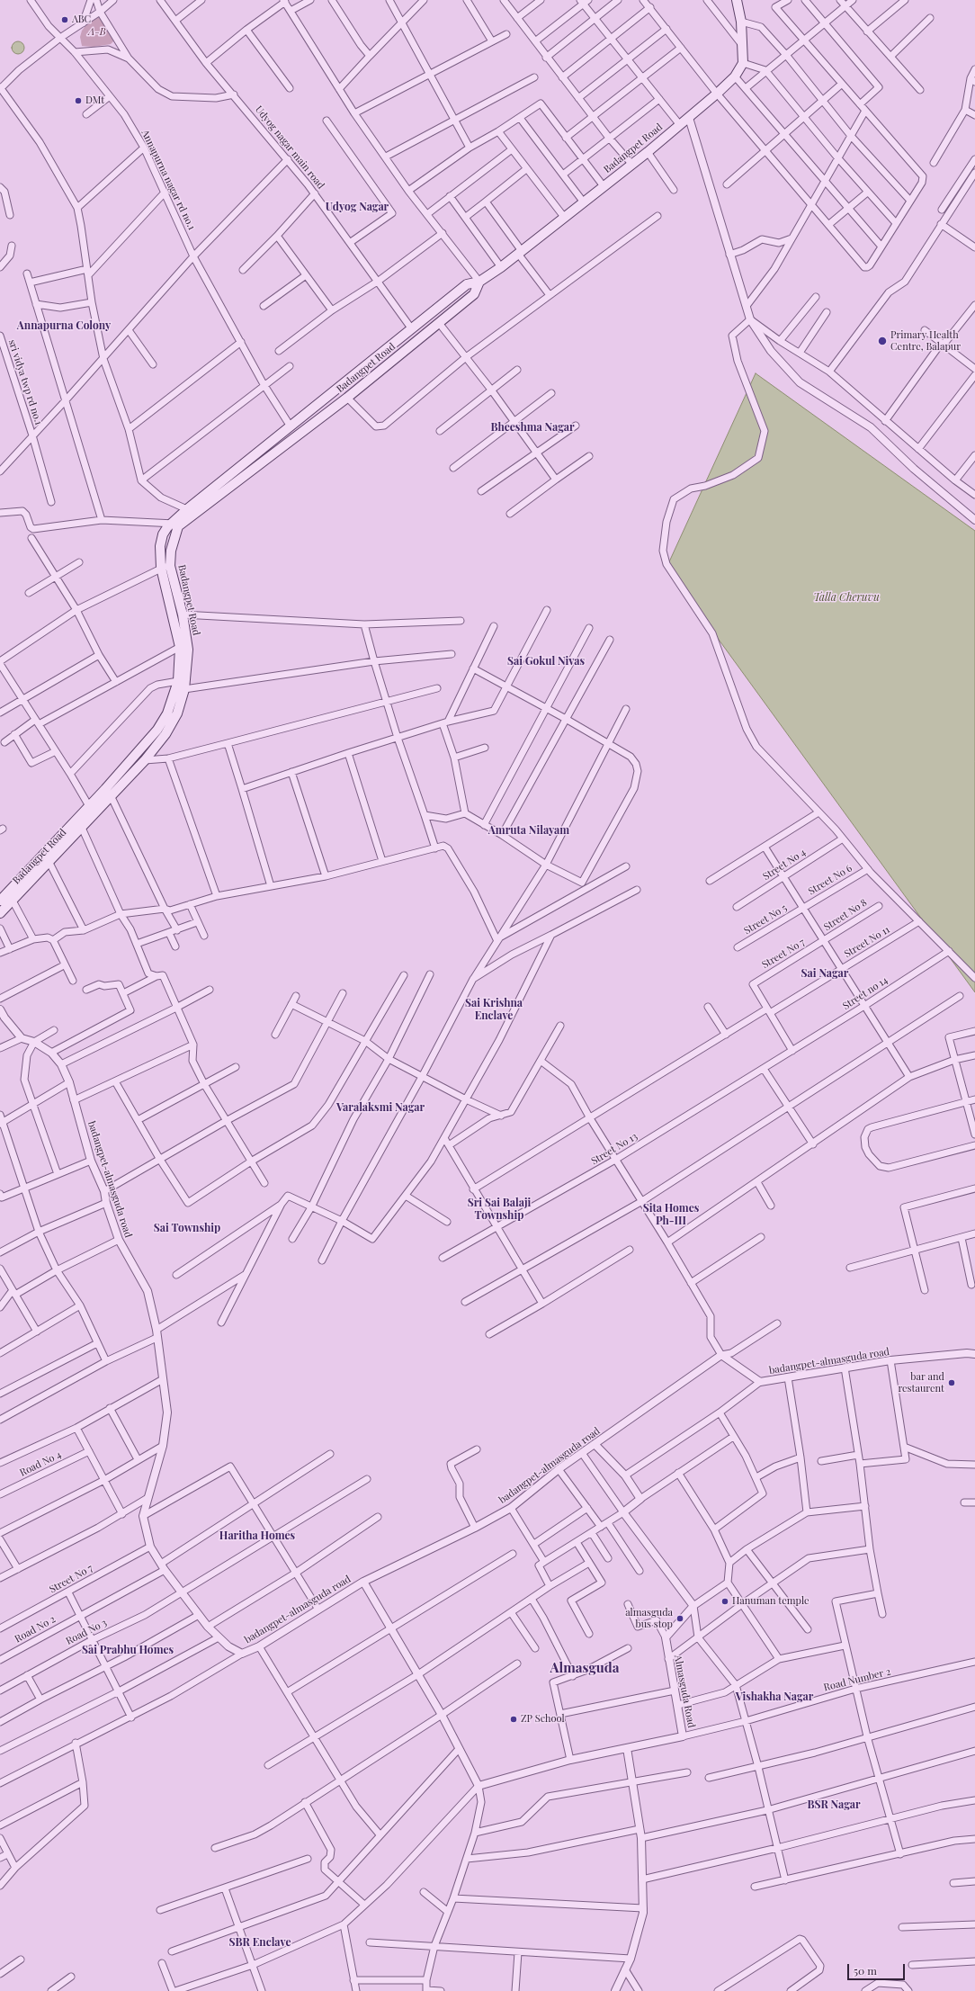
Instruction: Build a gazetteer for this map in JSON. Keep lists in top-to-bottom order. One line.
{"streets":{"main road":["Badangpet Road"],"street":["Udyog nagar main road","Annapurna nagar rd no.1","sri vidya twp rd no.1","Street No 4","Street No 6","Street No 8","Street No 5","Street No 11","Street No 7","Street no 14","Street No 13","badangpet-almasguda road","Road No 4","Road No 2","Road No 3","Road Number 2","Almasguda Road"]},"crossings":[["Udyog nagar main road","Badangpet Road"],["Badangpet Road","Annapurna nagar rd no.1"],["Street No 6","Street No 5"],["Street No 8","Street No 7"],["Street No 11","Street No 7"],["Street No 7","badangpet-almasguda road"],["Street no 14","Street No 13"],["badangpet-almasguda road","Road No 2"],["badangpet-almasguda road","Road No 3"],["Road Number 2","Almasguda Road"]],"districts":["Udyog Nagar","Annapurna Colony","Bheeshma Nagar","Sai Gokul Nivas","Amruta Nilayam","Sai Nagar","Sai Krishna Enclave","Varalaksmi Nagar","Sri Sai Balaji Township","Sita Homes Ph-III","Sai Township","Haritha Homes","Sai Prabhu Homes","Almasguda","Vishakha Nagar","BSR Nagar","SBR Enclave"],"water":["Talla Cheruvu"],"parks":["A-B"],"places":["ABC","DMt","Primary Health Centre, Balapur","bar and restaurent","Hanuman temple","almasguda bus stop","ZP School"],"scale_bar":"50 m"}
